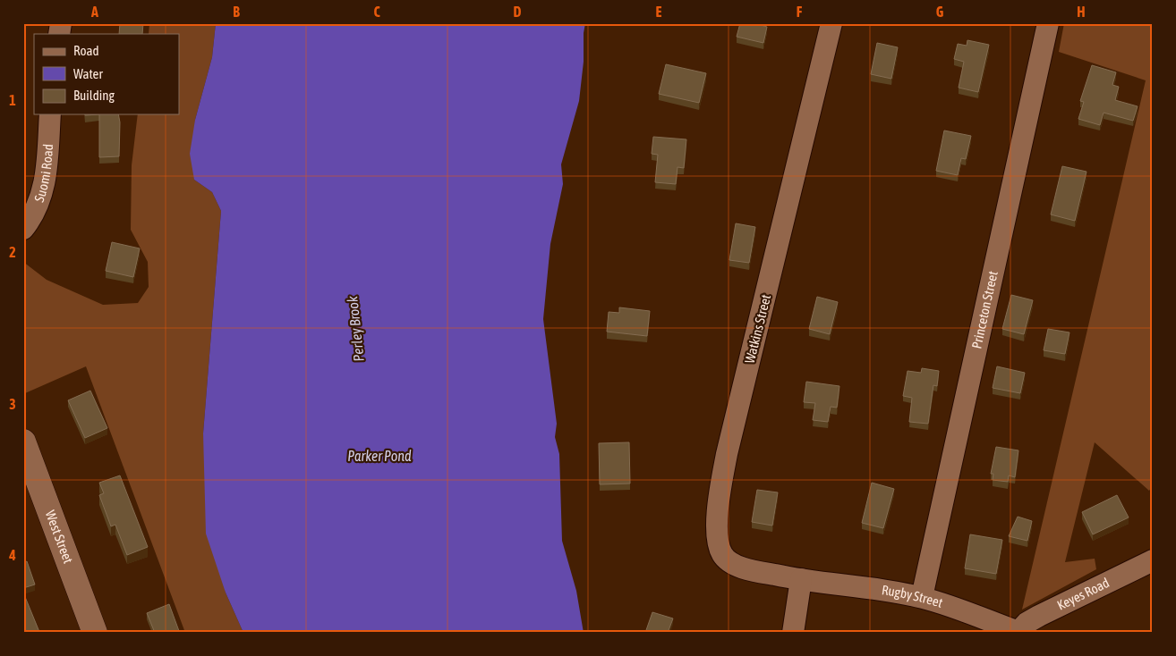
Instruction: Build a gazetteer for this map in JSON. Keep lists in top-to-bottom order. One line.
{"streets":{"main road":["West Street"],"street":["Suomi Road","Princeton Street","Watkins Street","Keyes Road","Rugby Street"]},"crossings":[["Princeton Street","Rugby Street"],["Watkins Street","Rugby Street"],["Keyes Road","Rugby Street"]],"water":["Perley Brook","Parker Pond"],"legend":["Road","Water","Building"],"grid":{"columns":["A","B","C","D","E","F","G","H"],"rows":["1","2","3","4"]}}
